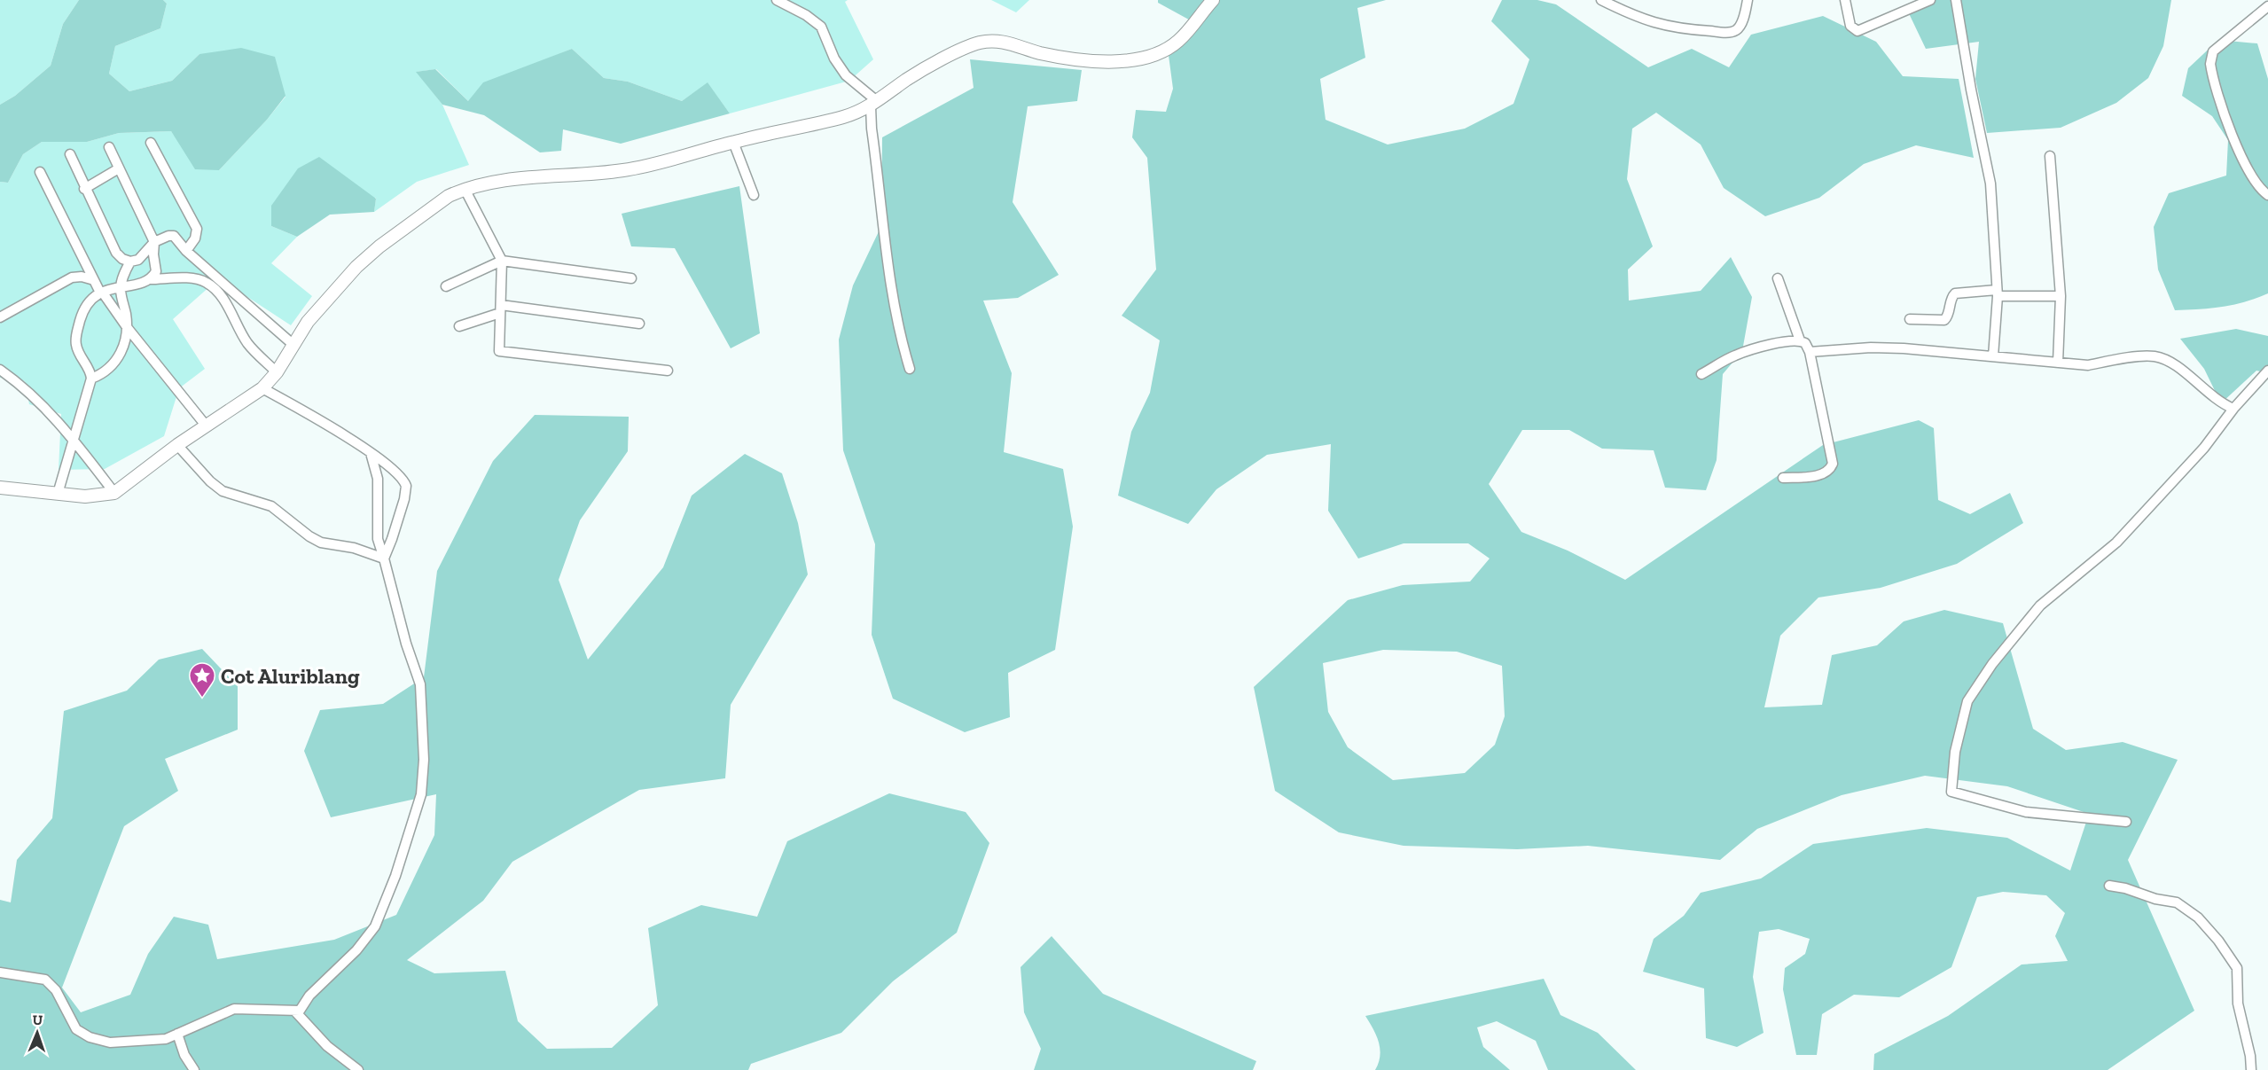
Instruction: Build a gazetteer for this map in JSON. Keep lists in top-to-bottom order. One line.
{"places":{"place":["Cot Aluriblang"]},"north":"top"}
